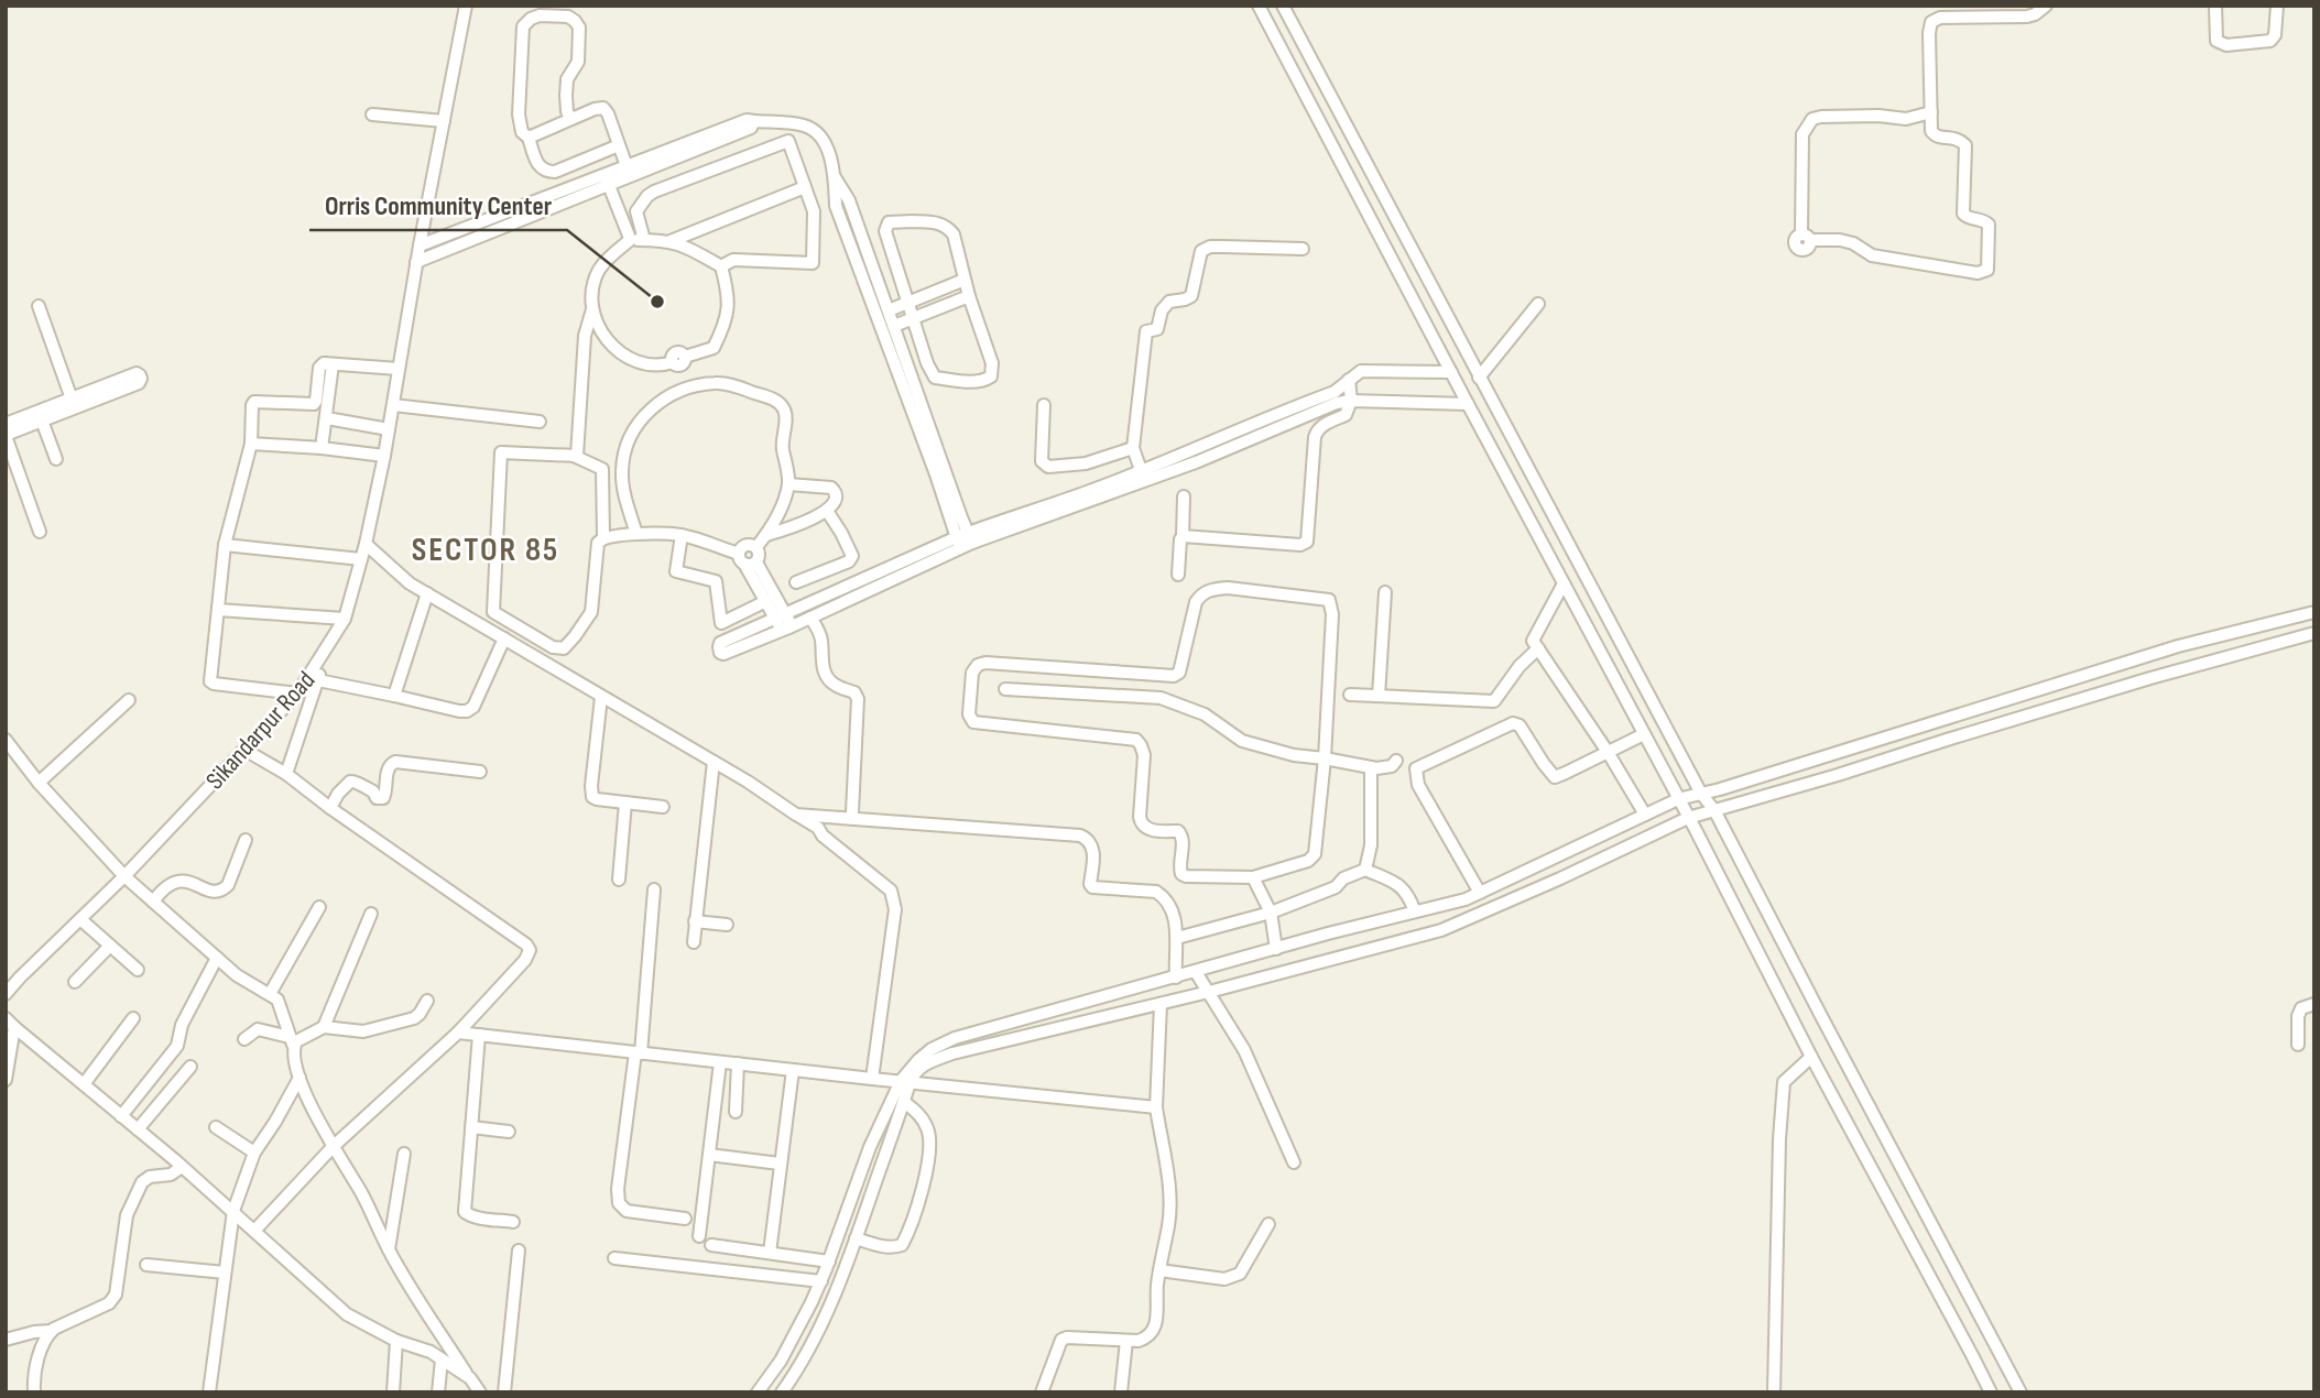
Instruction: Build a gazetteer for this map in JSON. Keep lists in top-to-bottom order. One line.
{"streets":{"street":["Sikandarpur Road"]},"districts":["SECTOR 85"],"places":["Orris Community Center"]}
